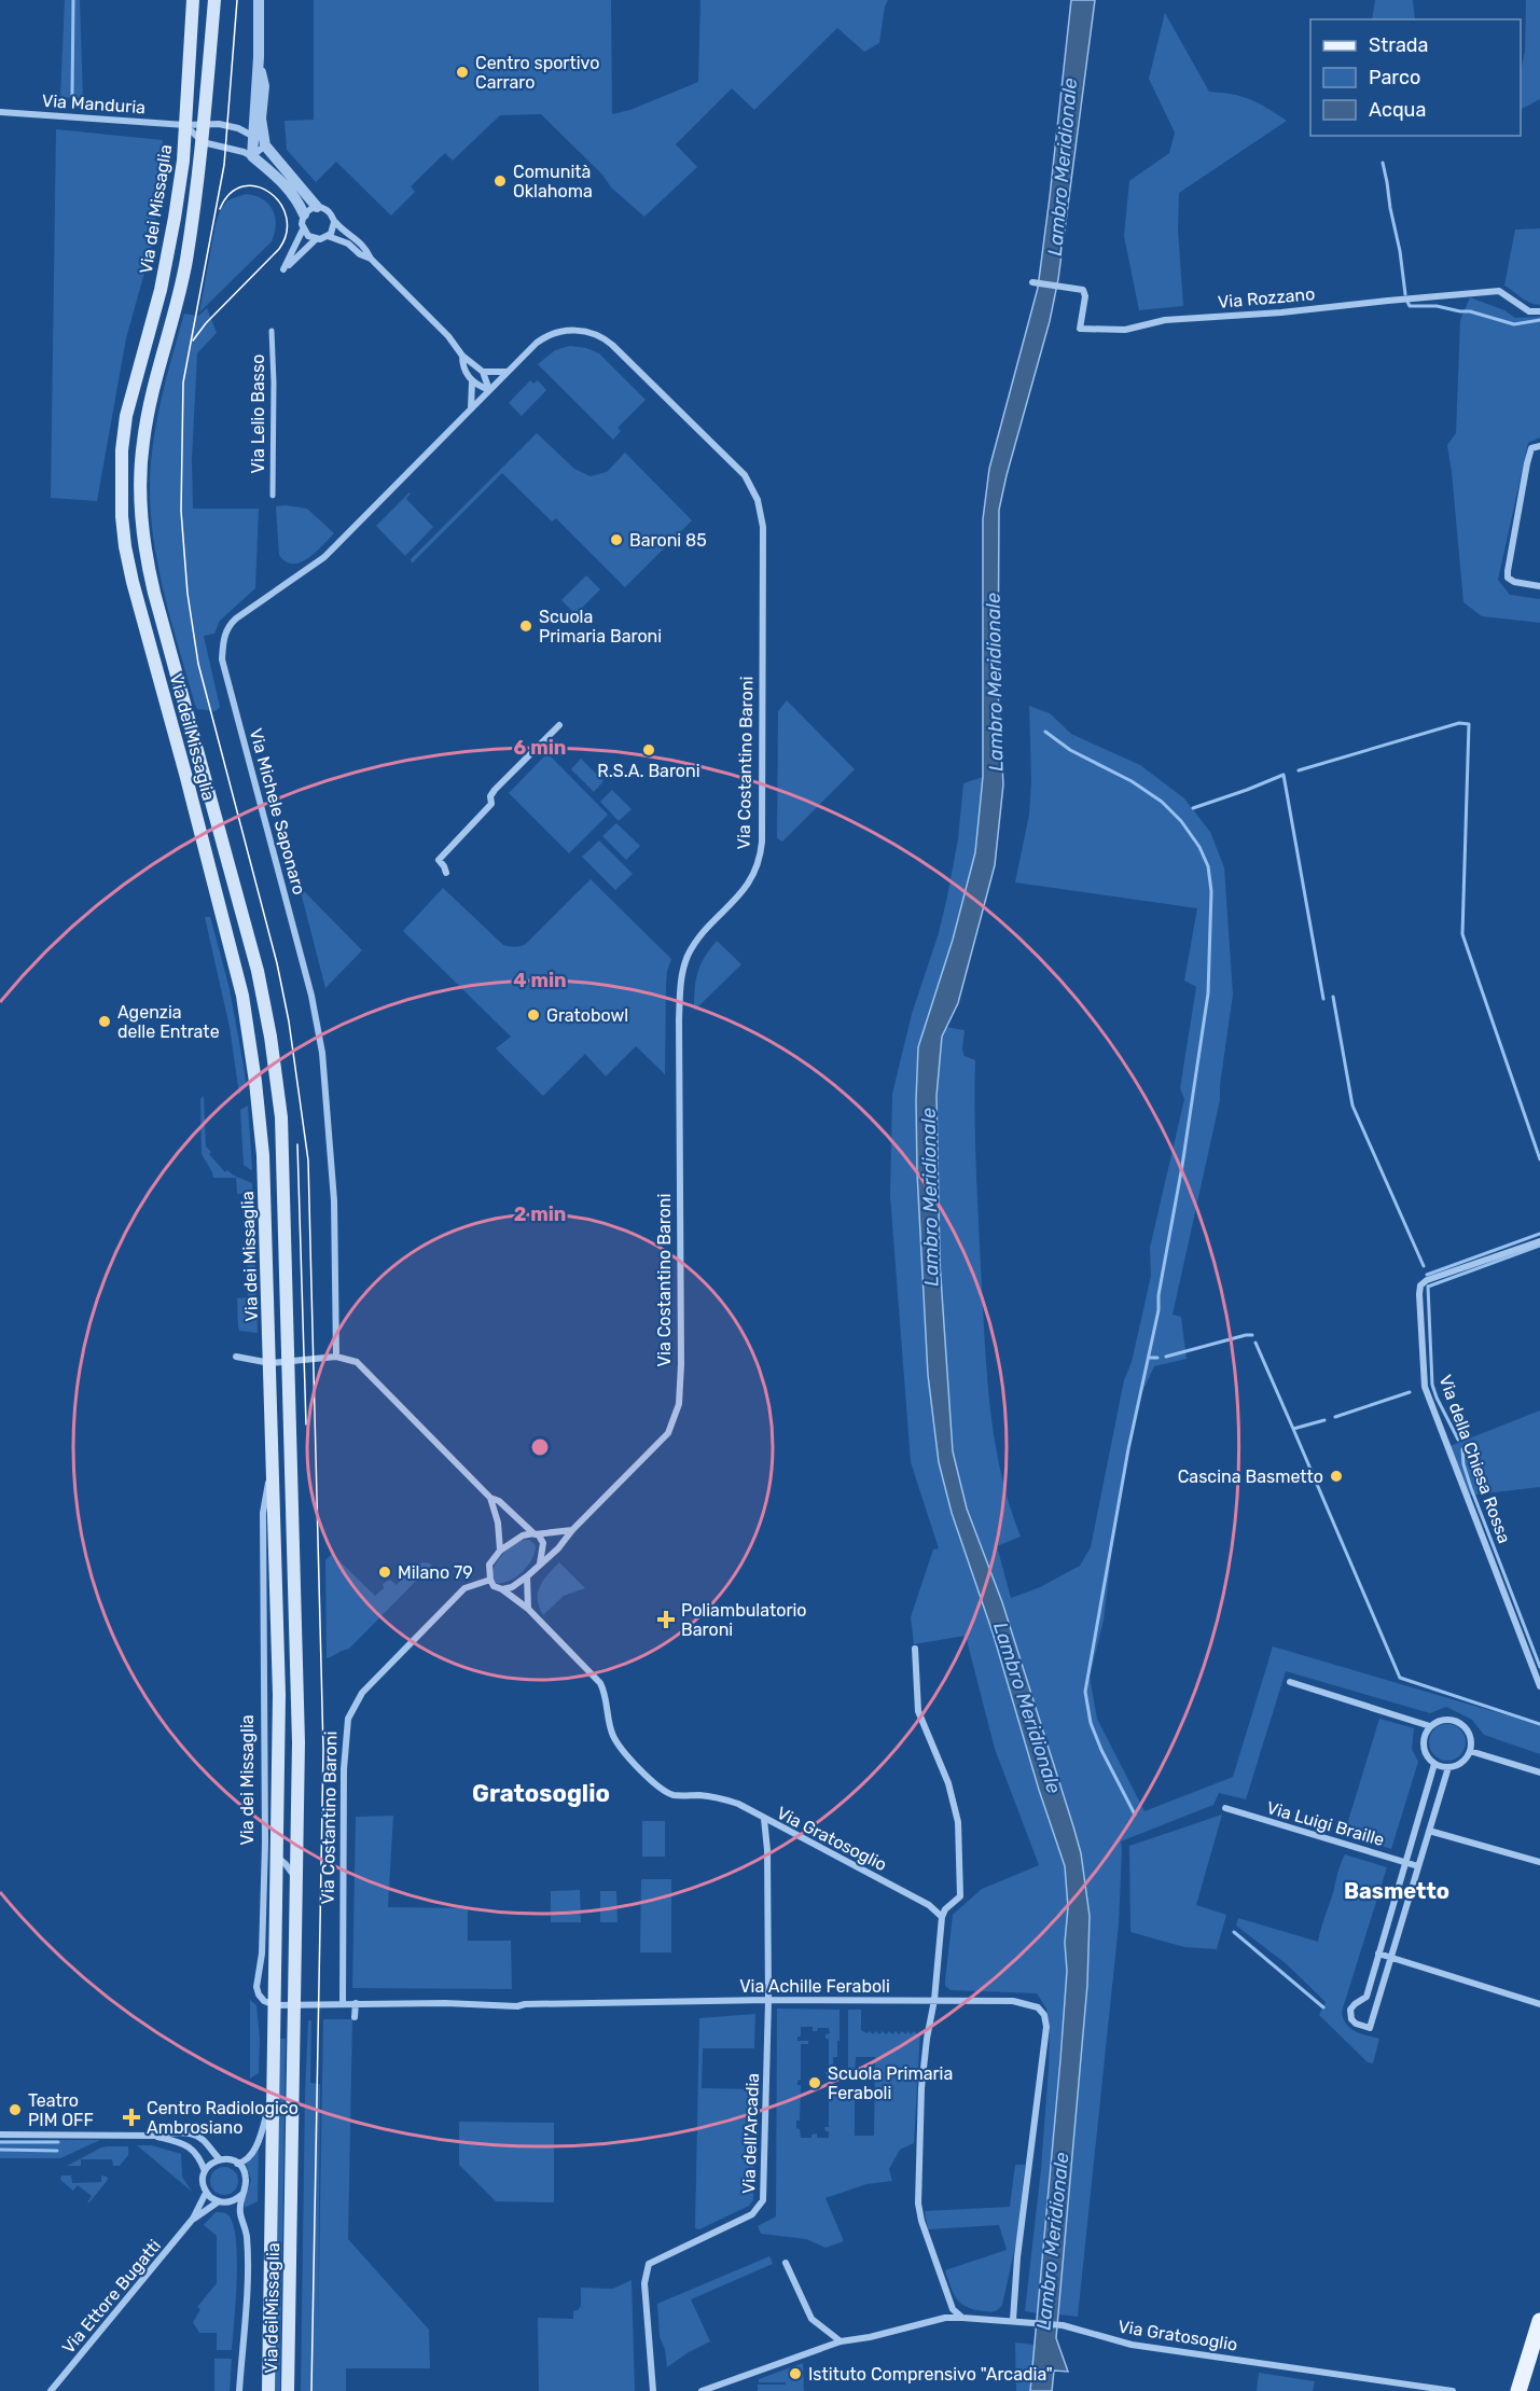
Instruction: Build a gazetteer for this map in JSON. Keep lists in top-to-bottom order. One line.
{"streets":{"main road":["Via dei Missaglia"],"street":["Via Manduria","Via Rozzano","Via Lelio Basso","Via Costantino Baroni","Via Michele Saponaro","Via della Chiesa Rossa","Via Luigi Braille","Via Gratosoglio","Via Achille Feraboli","Via dell'Arcadia","Via Ettore Bugatti"]},"crossings":[["Via Manduria","Via dei Missaglia"],["Via dei Missaglia","Via Achille Feraboli"],["Via Costantino Baroni","Via Michele Saponaro"],["Via Costantino Baroni","Via Achille Feraboli"],["Via Gratosoglio","Via Achille Feraboli"],["Via Gratosoglio","Via dell'Arcadia"],["Via Achille Feraboli","Via dell'Arcadia"]],"districts":["Gratosoglio","Basmetto"],"water":["Lambro Meridionale"],"places":{"other":["Centro sportivo Carraro","Comunità Oklahoma","Baroni 85","Scuola Primaria Baroni","R.S.A. Baroni","Gratobowl","Agenzia delle Entrate","Cascina Basmetto","Milano 79","Scuola Primaria Feraboli","Teatro PIM OFF","Istituto Comprensivo \"Arcadia\""],"health":["Poliambulatorio Baroni","Centro Radiologico Ambrosiano"]},"legend":["Strada","Parco","Acqua"],"rings":["6 min","4 min","2 min"]}
